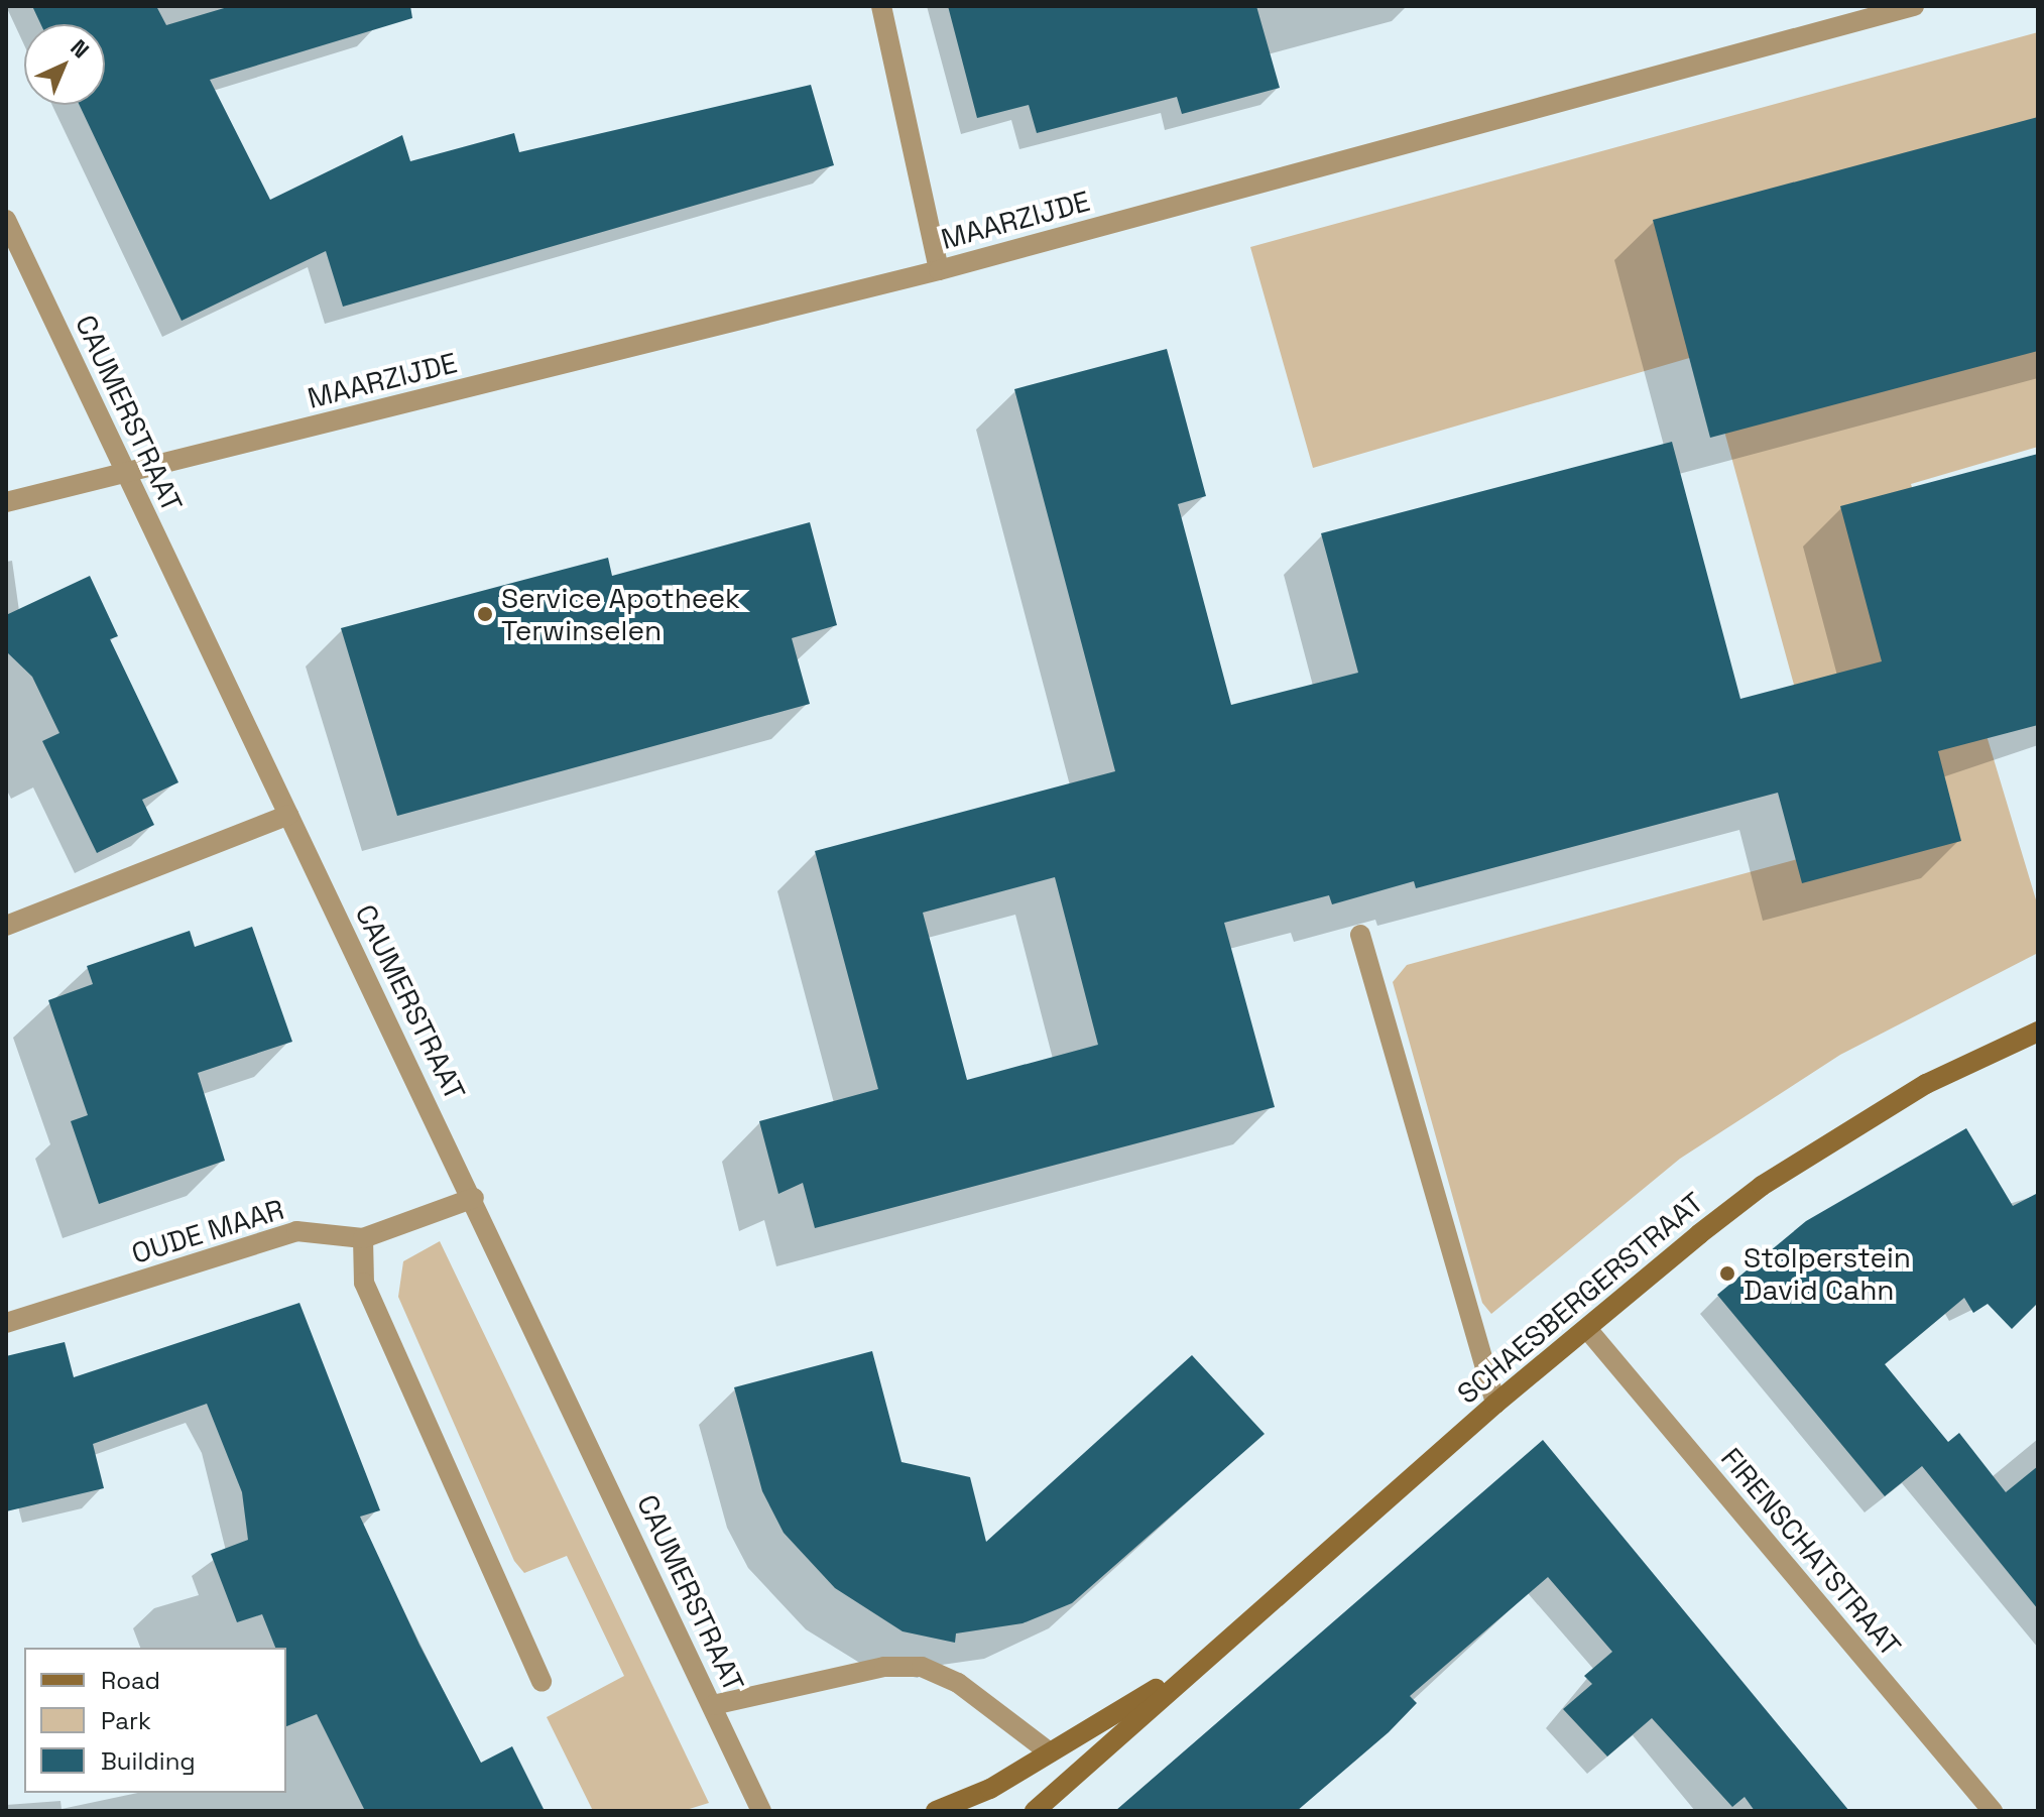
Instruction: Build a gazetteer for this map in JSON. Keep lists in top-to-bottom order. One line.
{"streets":{"street":["MAARZIJDE","CAUMERSTRAAT","OUDE MAAR","SCHAESBERGERSTRAAT","FIRENSCHATSTRAAT"]},"crossings":[["MAARZIJDE","CAUMERSTRAAT"],["CAUMERSTRAAT","OUDE MAAR"],["SCHAESBERGERSTRAAT","FIRENSCHATSTRAAT"]],"places":["Service Apotheek Terwinselen","Stolperstein David Cahn"],"legend":["Road","Park","Building"],"north":"top right"}
